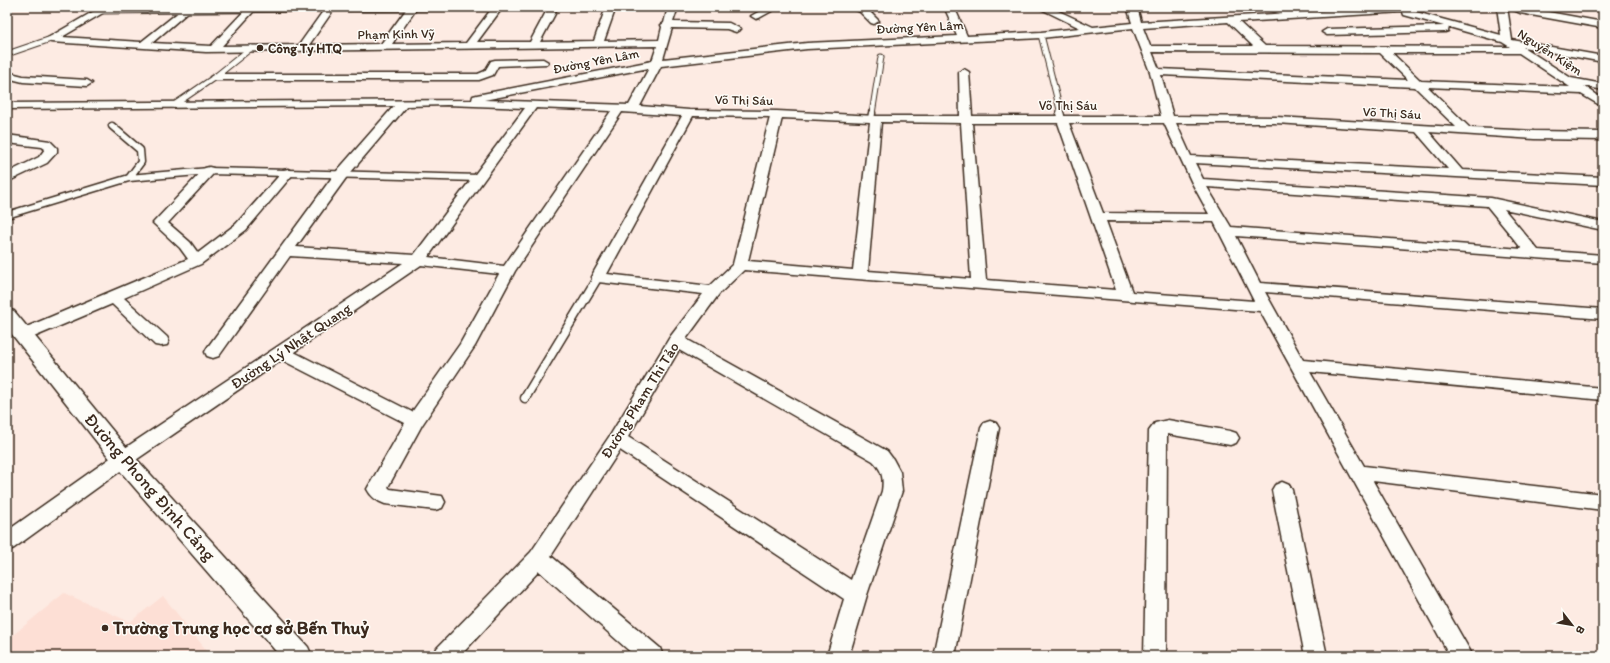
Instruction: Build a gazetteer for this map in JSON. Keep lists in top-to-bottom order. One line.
{"streets":{"street":["Đường Yên Lâm","Phạm Kinh Vỹ","Nguyễn Kiệm","Võ Thị Sáu","Đường Lý Nhật Quang","Đường Pham Thi Tảo","Đường Phong Định Cảng"]},"crossings":[["Đường Yên Lâm","Nguyễn Kiệm"],["Đường Yên Lâm","Võ Thị Sáu"],["Võ Thị Sáu","Đường Lý Nhật Quang"],["Đường Lý Nhật Quang","Đường Phong Định Cảng"]],"places":["Công Ty HTQ","Trường Trung học cơ sở Bến Thuỷ"],"north":"bottom right"}
